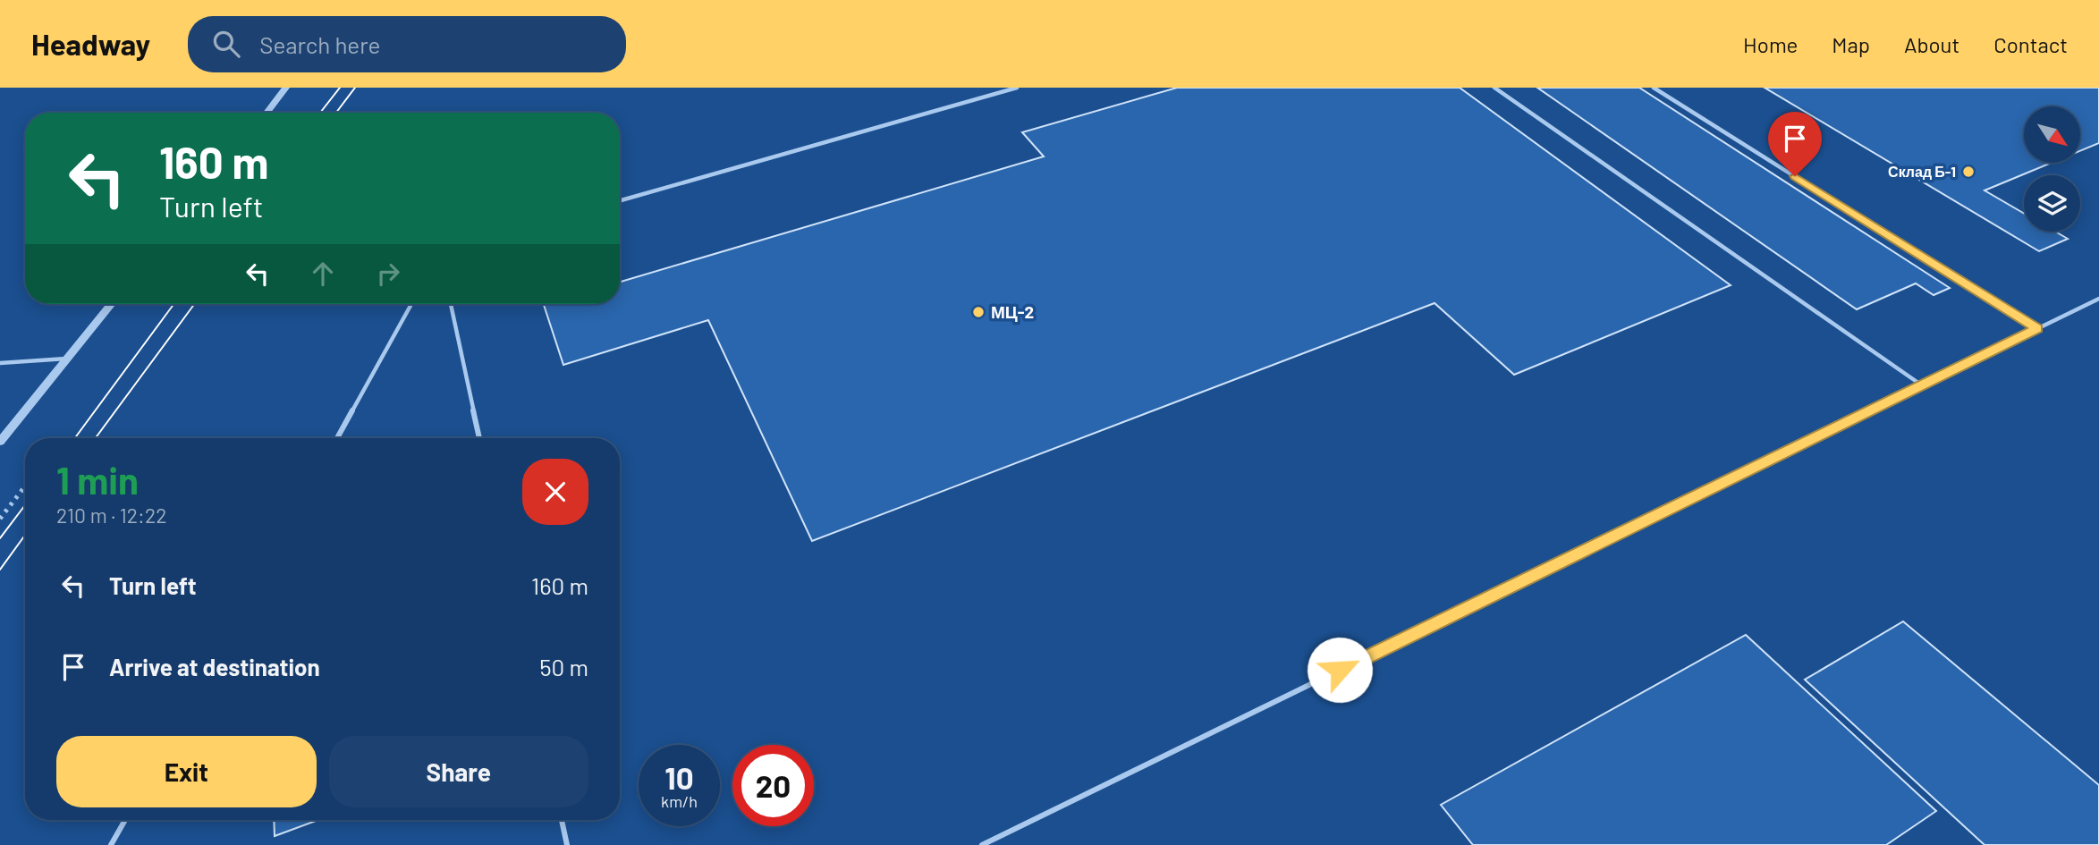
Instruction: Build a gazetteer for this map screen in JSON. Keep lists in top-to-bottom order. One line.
{"places":["Склад Б-1","МЦ-2"],"north":"bottom right","page":{"header":"Headway","search":"Search here","nav":["Home","Map","About","Contact"],"turn":["160 m","Turn left"],"heading":["1 min","210 m · 12:22"],"list":[{"name":"Turn left","value":"160 m"},{"name":"Arrive at destination","value":"50 m"}],"buttons":["Exit","Share"],"speed":"10 km/h","limit":"20"}}
